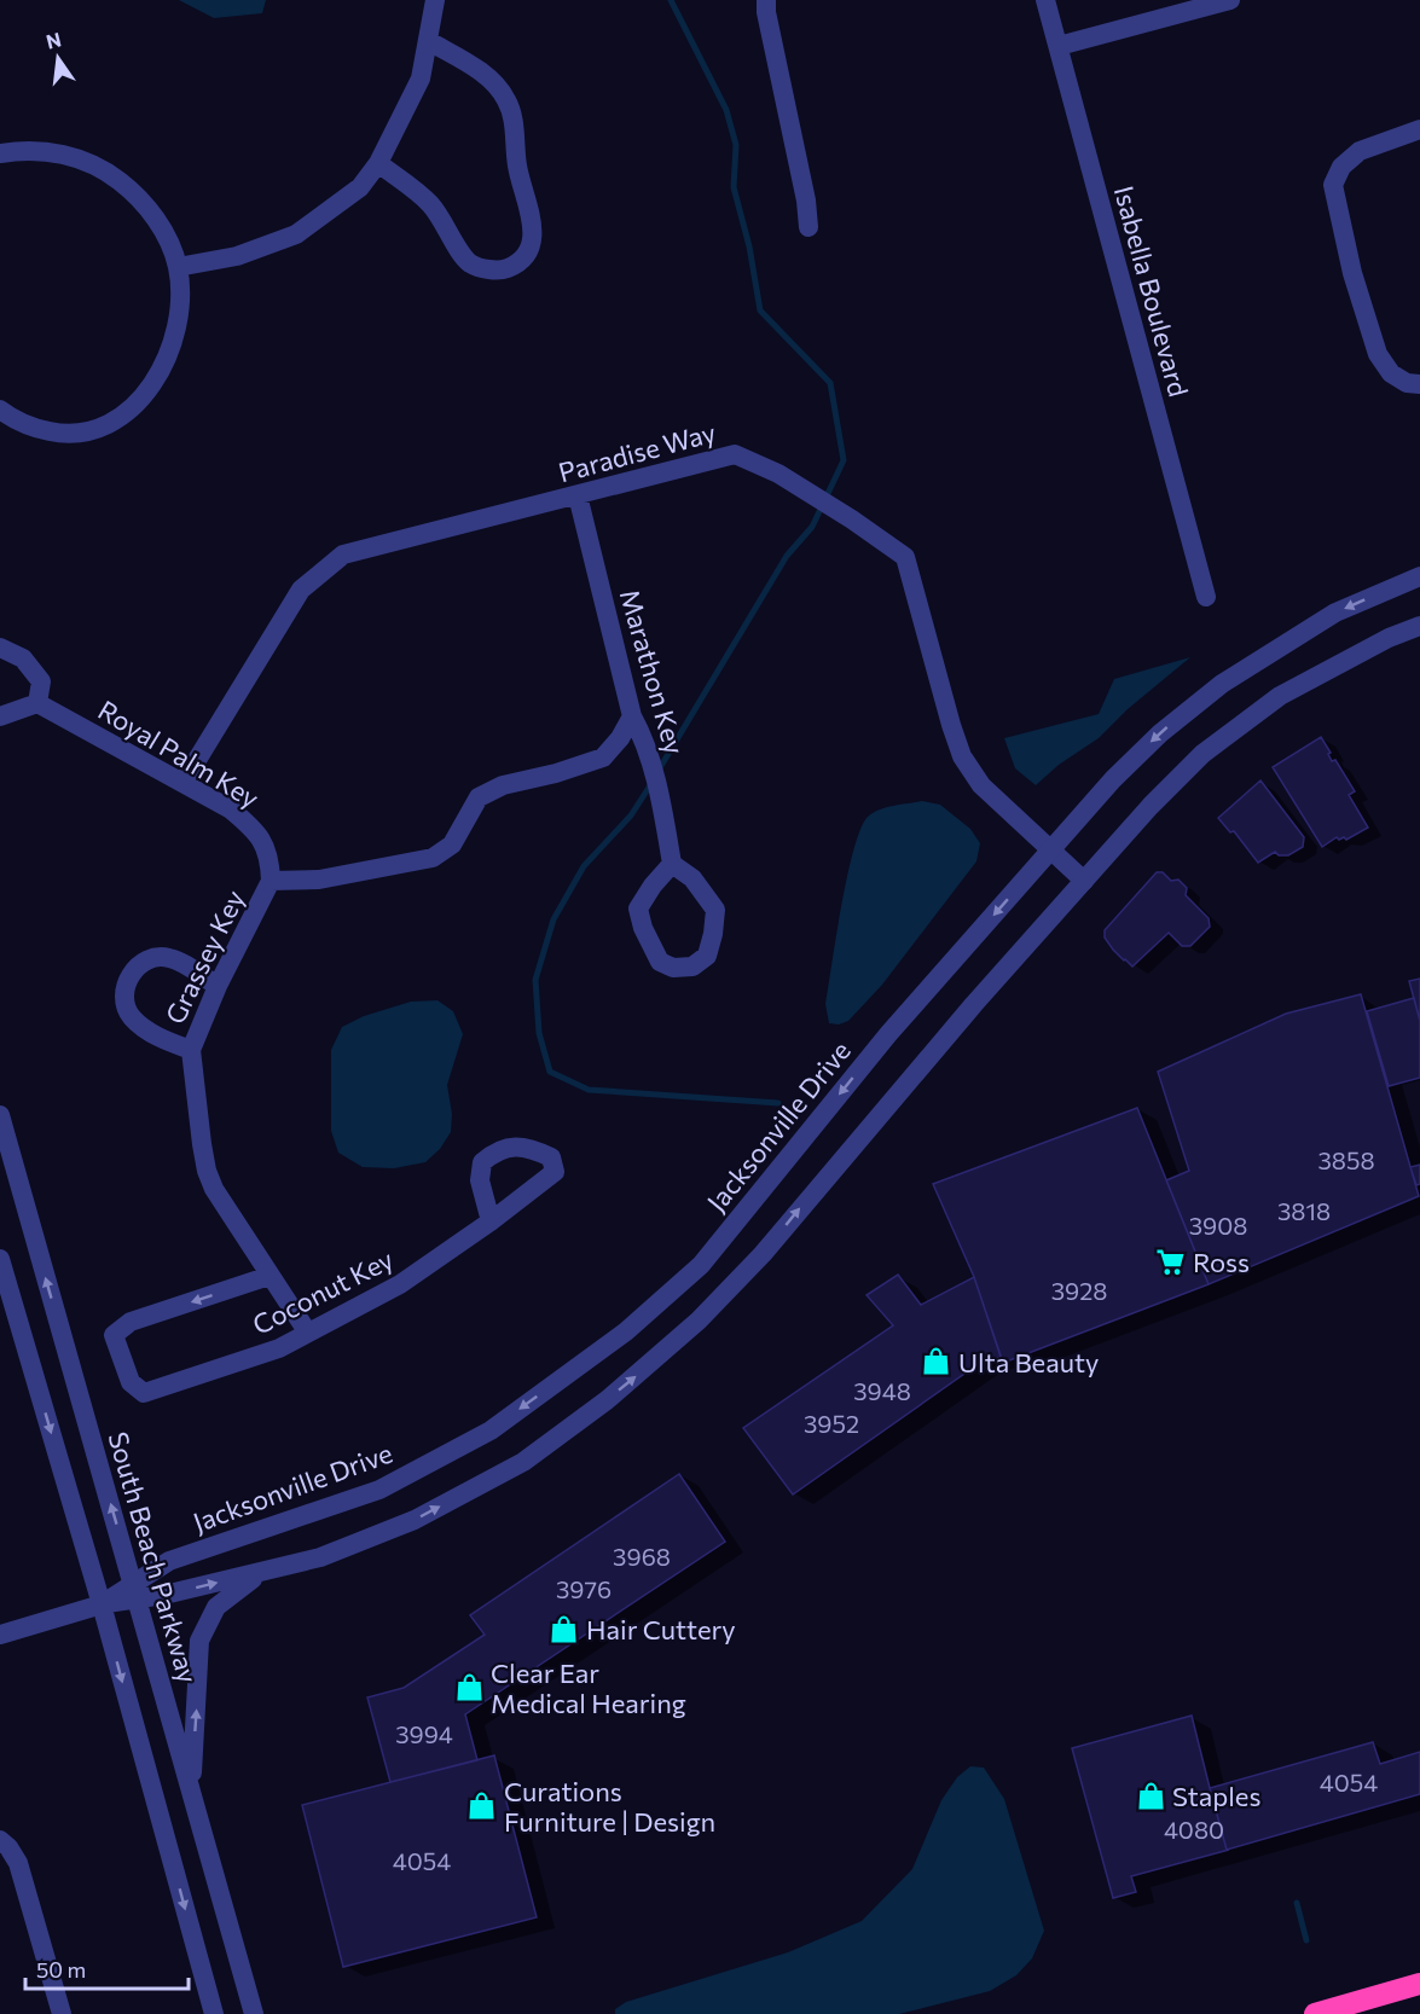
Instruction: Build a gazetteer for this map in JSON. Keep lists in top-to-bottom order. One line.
{"streets":{"street":["Isabella Boulevard","Paradise Way","Marathon Key","Royal Palm Key","Grassey Key","Jacksonville Drive","Coconut Key","South Beach Parkway"]},"crossings":[["Paradise Way","Marathon Key"],["Paradise Way","Royal Palm Key"],["Paradise Way","Jacksonville Drive"],["Royal Palm Key","Grassey Key"],["Grassey Key","Coconut Key"],["Jacksonville Drive","South Beach Parkway"]],"places":{"supermarket":["Ross"],"shop":["Ulta Beauty","Hair Cuttery","Clear Ear Medical Hearing","Staples","Curations Furniture | Design"]},"house_numbers":["3858","3818","3908","3928","3948","3952","3968","3976","3994","4054","4080","4054"],"scale_bar":"50 m","north":"top"}
